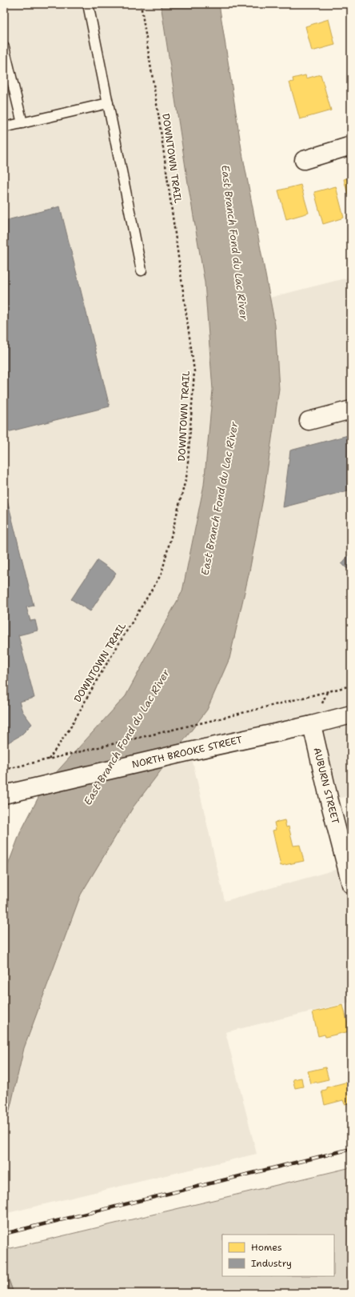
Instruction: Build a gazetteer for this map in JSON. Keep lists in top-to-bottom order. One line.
{"streets":{"street":["NORTH BROOKE STREET","AUBURN STREET"],"path":["DOWNTOWN TRAIL"]},"crossings":[["NORTH BROOKE STREET","AUBURN STREET"]],"water":["East Branch Fond du Lac River"],"legend":["Homes","Industry"]}
